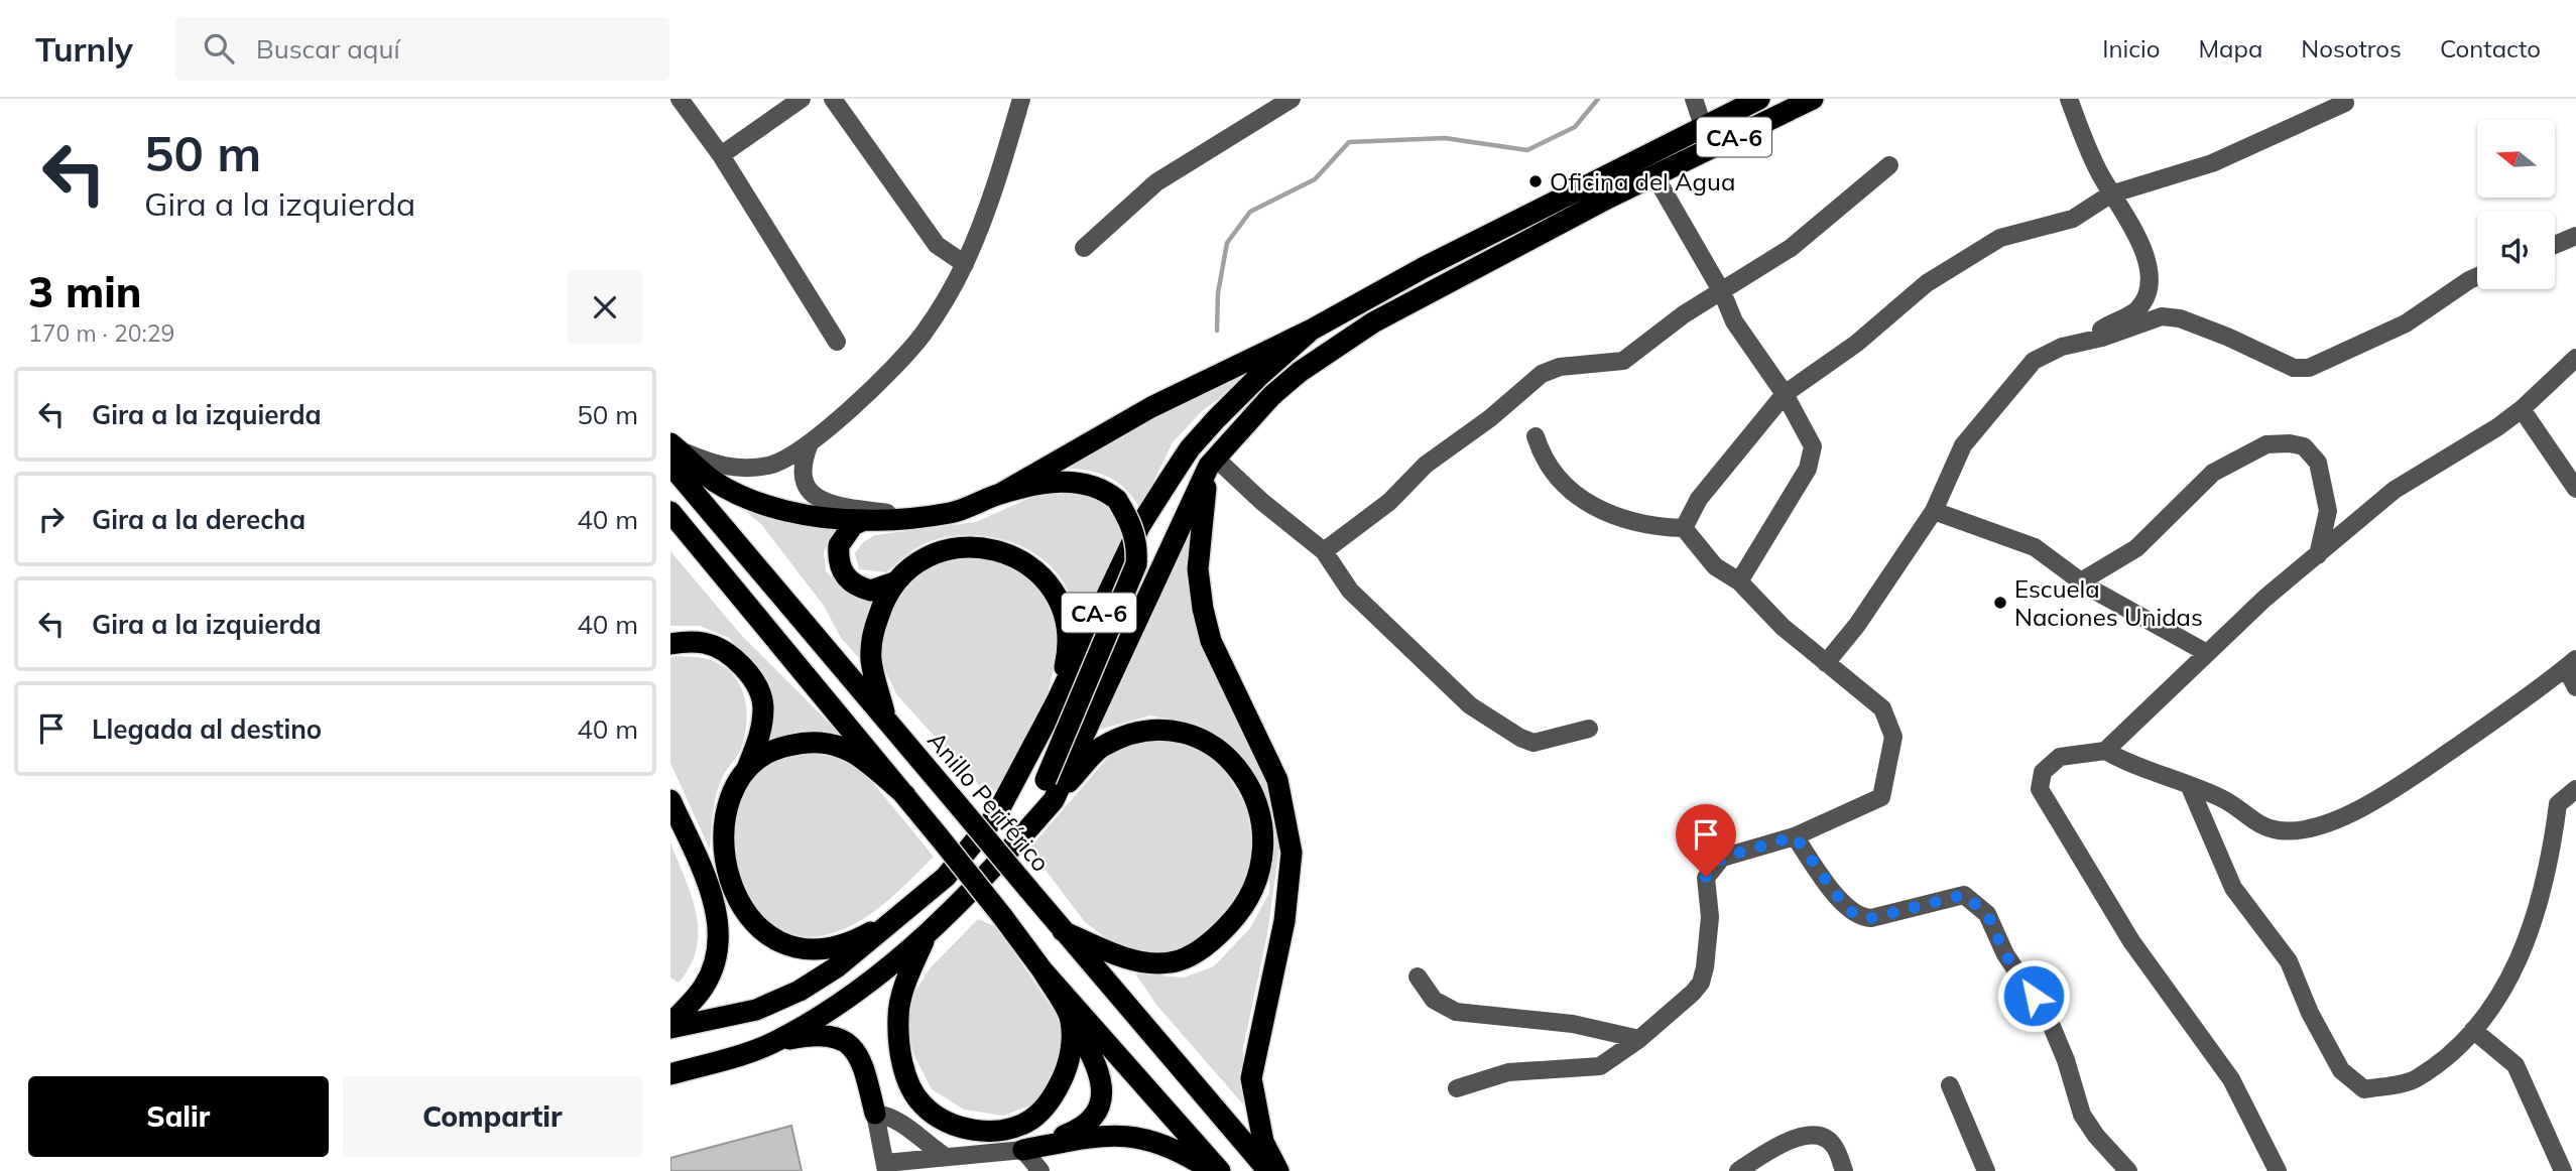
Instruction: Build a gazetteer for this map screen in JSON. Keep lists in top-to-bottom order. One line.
{"streets":{"highway":["CA-6","Anillo Periférico"]},"places":["Oficina del Agua","Escuela Naciones Unidas"],"north":"left","page":{"header":"Turnly","search":"Buscar aquí","nav":["Inicio","Mapa","Nosotros","Contacto"],"turn":["50 m","Gira a la izquierda"],"heading":["3 min","170 m · 20:29"],"list":[{"name":"Gira a la izquierda","value":"50 m"},{"name":"Gira a la derecha","value":"40 m"},{"name":"Gira a la izquierda","value":"40 m"},{"name":"Llegada al destino","value":"40 m"}],"buttons":["Salir","Compartir"]}}
